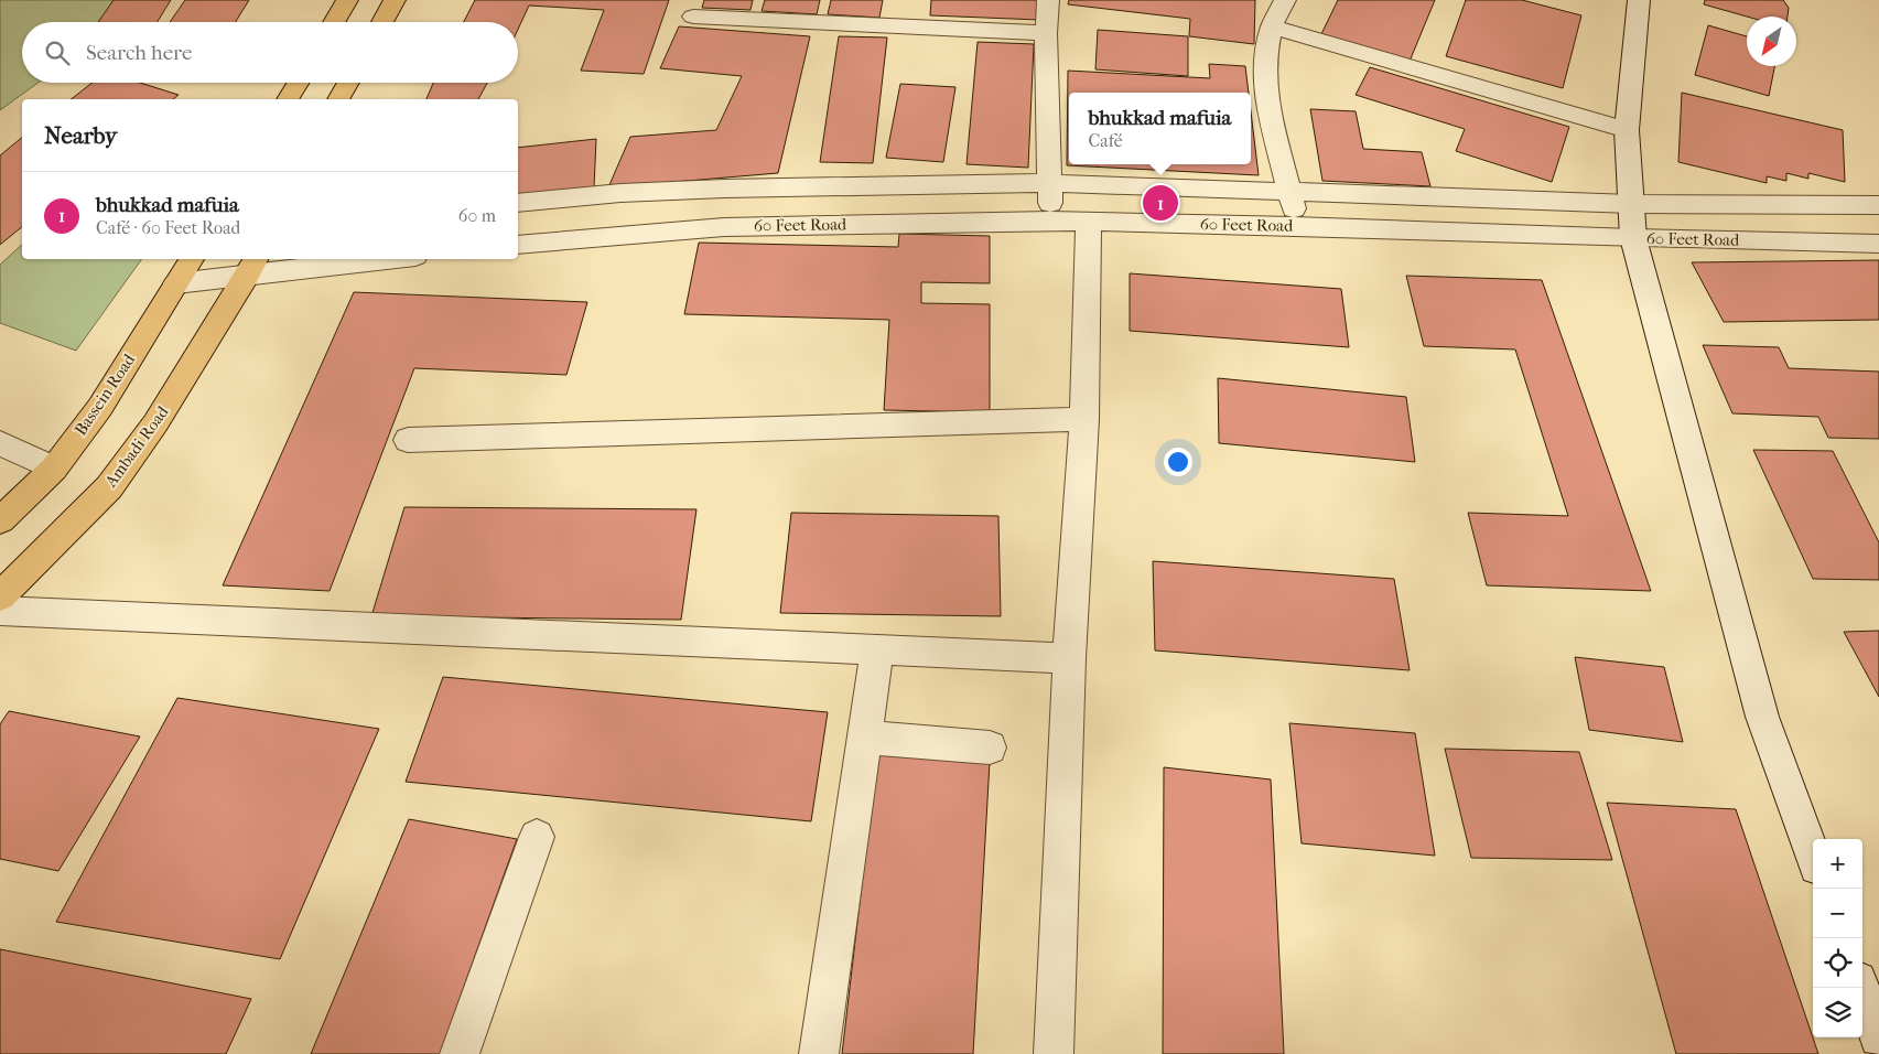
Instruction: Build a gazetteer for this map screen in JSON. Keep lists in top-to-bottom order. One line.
{"streets":{"main road":["Bassein Road","Ambadi Road"],"street":["60 Feet Road"]},"north":"bottom left","page":{"search":"Search here","popup":["bhukkad mafuia","Café"],"heading":"Nearby","list":[{"mark":"1","name":"bhukkad mafuia","note":"Café · 60 Feet Road","value":"60 m"}],"pins":"1","map_buttons":["+","−"]}}
